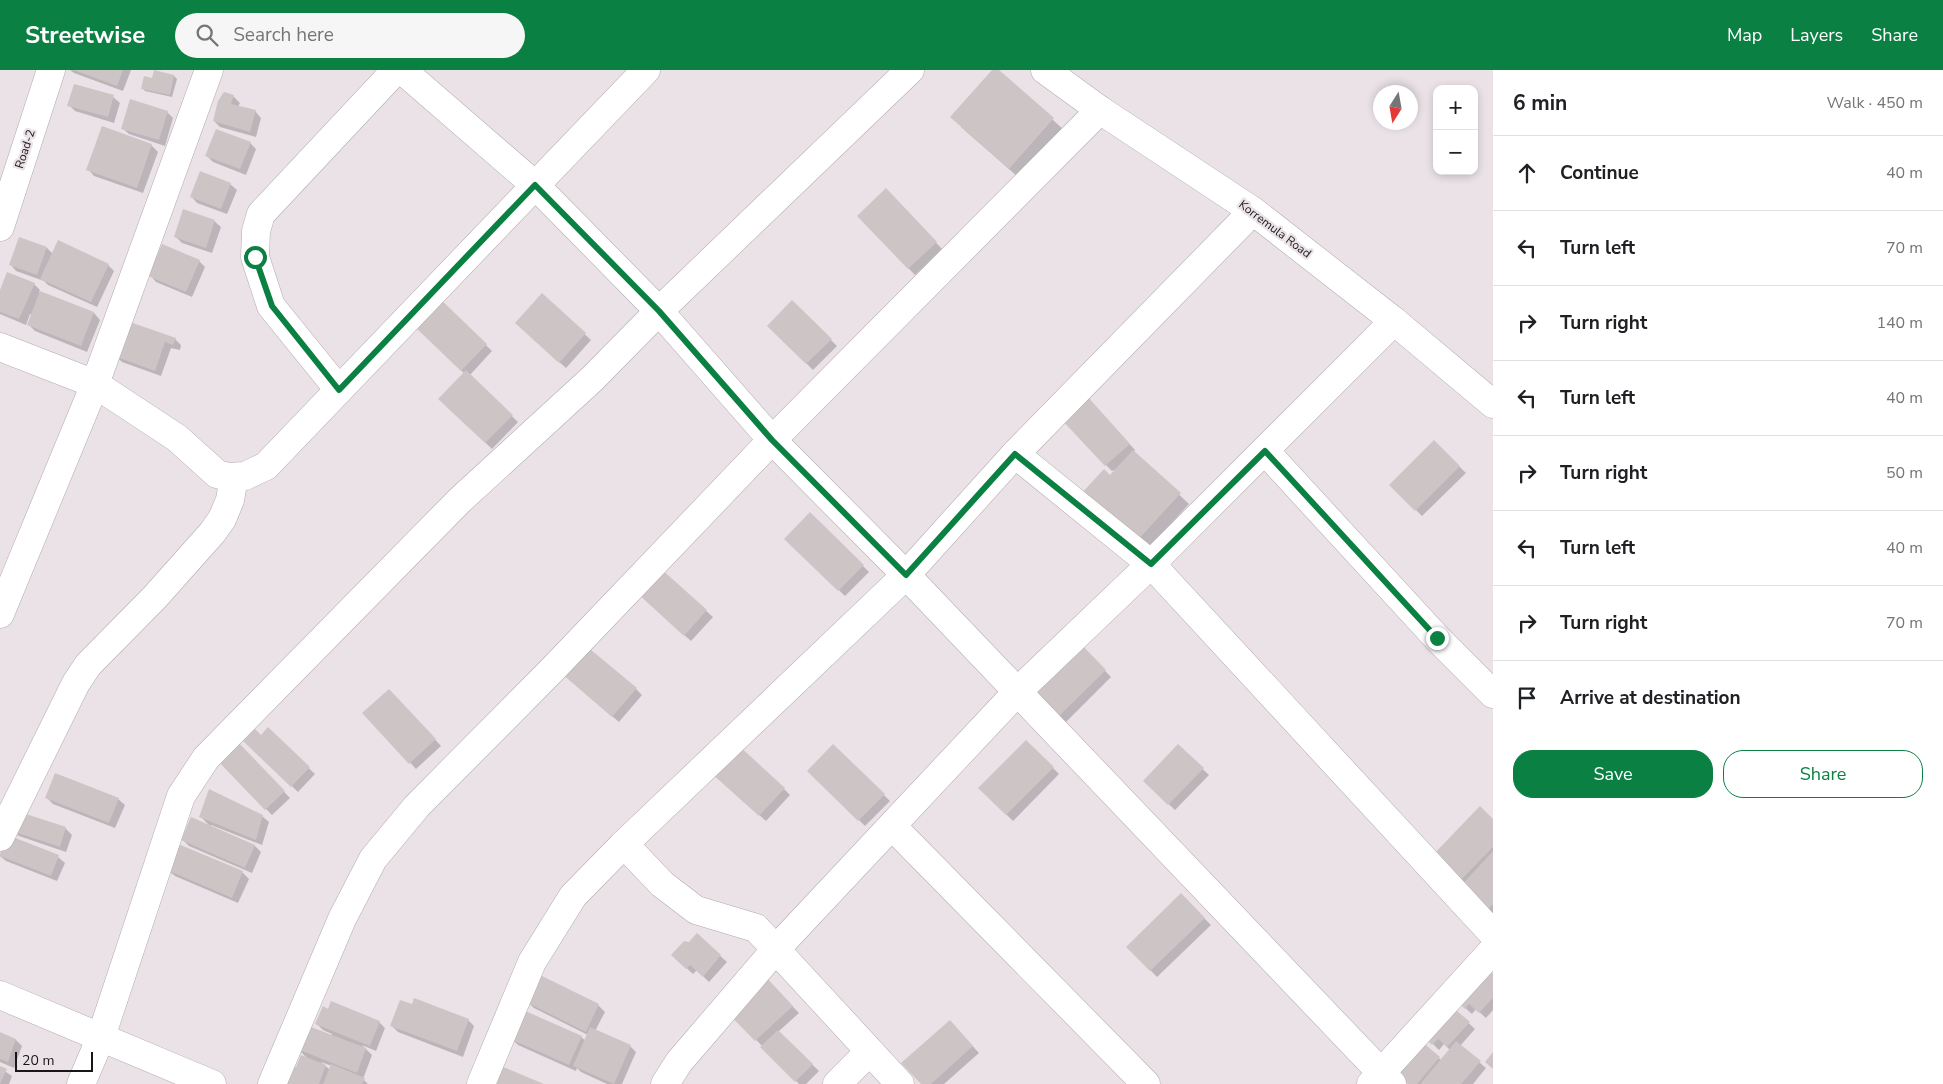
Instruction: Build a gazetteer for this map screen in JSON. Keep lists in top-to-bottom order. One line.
{"streets":{"street":["Road-2","Korremula Road"]},"scale_bar":"20 m","north":"bottom","page":{"header":"Streetwise","search":"Search here","nav":["Map","Layers","Share"],"heading":["6 min","Walk · 450 m"],"map_buttons":["+","−"],"list":[["Continue","40 m"],["Turn left","70 m"],["Turn right","140 m"],["Turn left","40 m"],["Turn right","50 m"],["Turn left","40 m"],["Turn right","70 m"],"Arrive at destination"],"buttons":["Save","Share"],"scale":"20 m"}}
